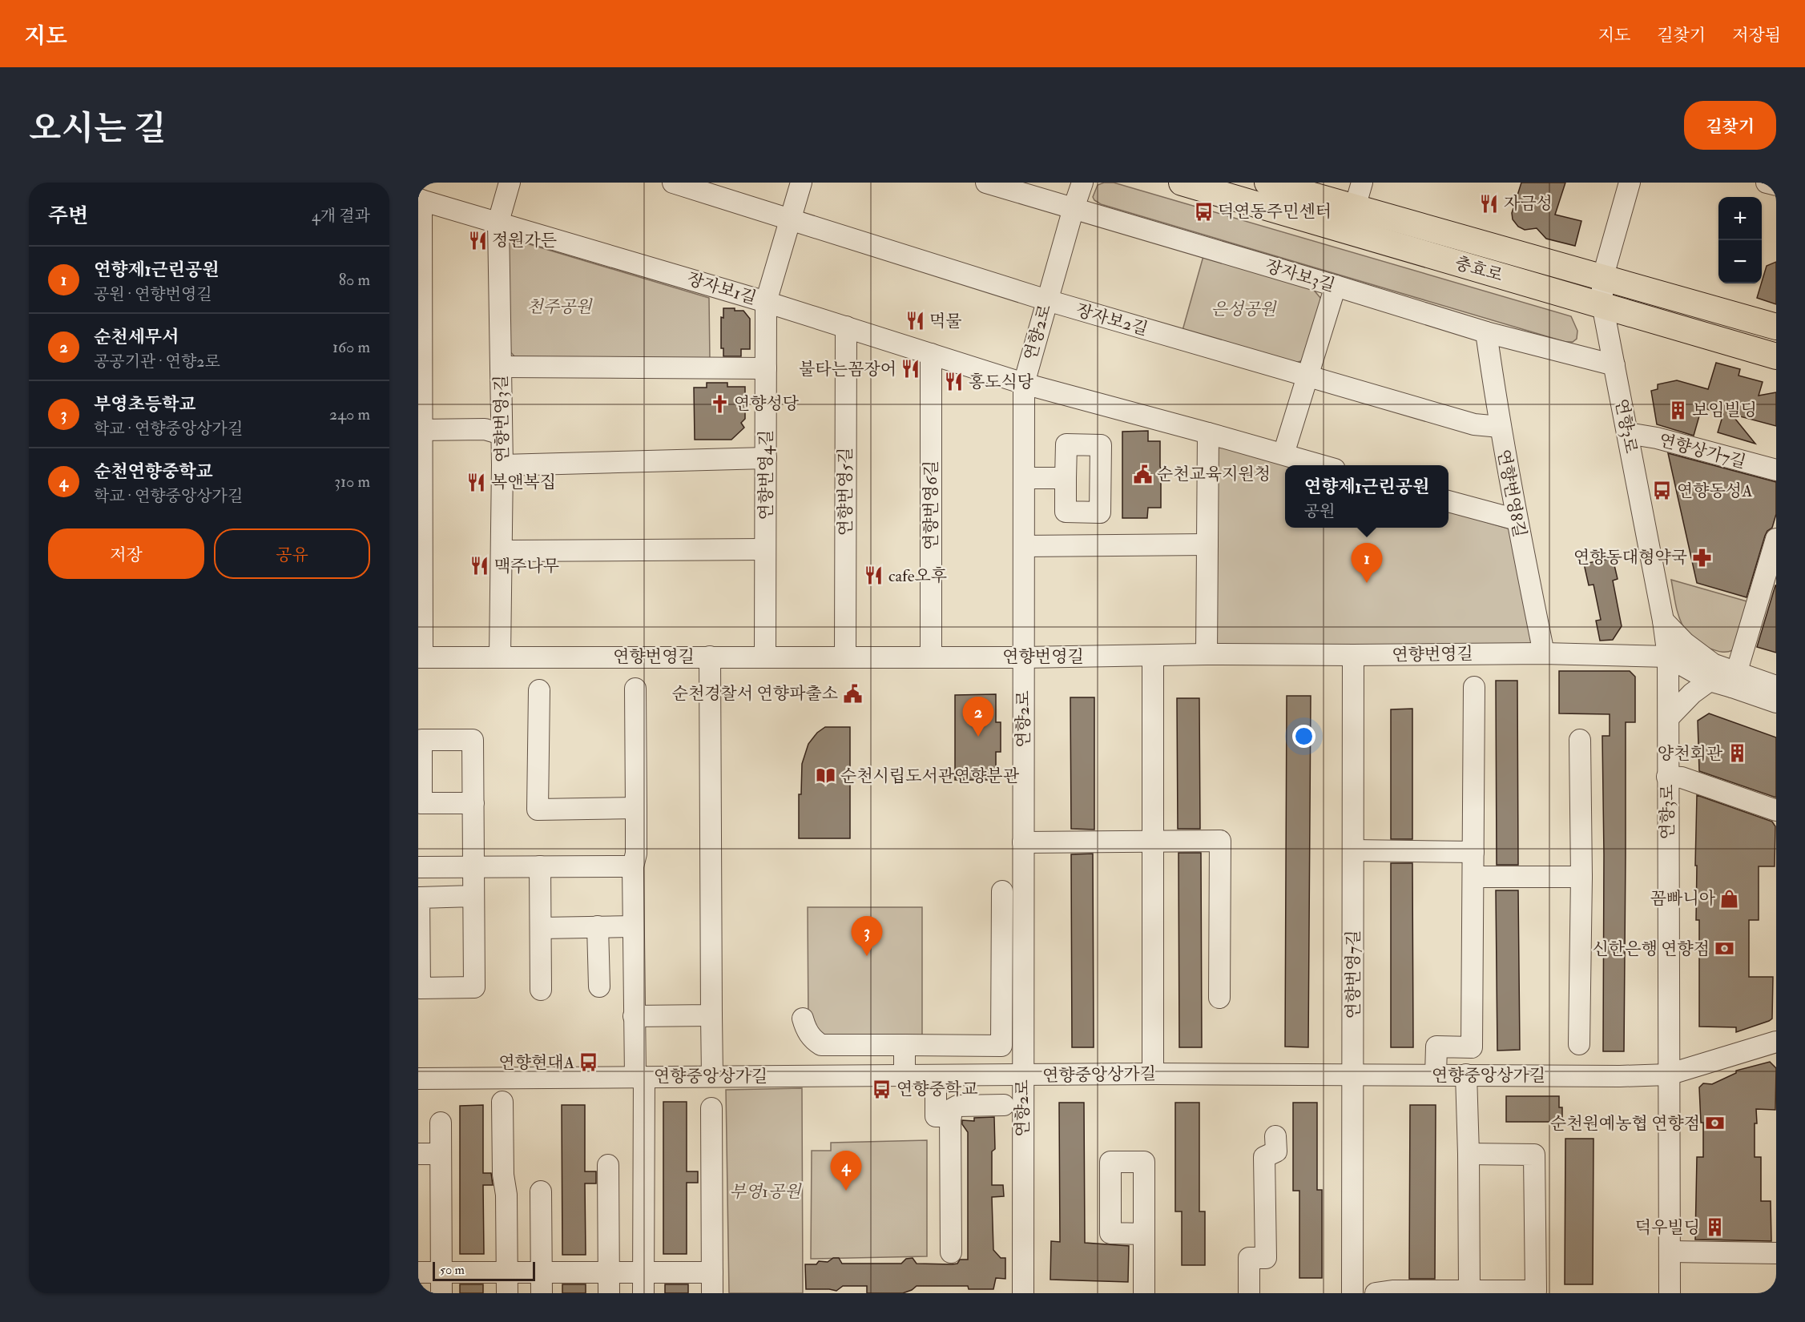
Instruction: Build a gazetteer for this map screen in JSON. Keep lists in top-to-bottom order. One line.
{"streets":{"main road":["충효로"],"street":["장자보3길","장자보1길","장자보2길","연향2로","연향번영3길","연향3로","연향상가7길","연향번영4길","연향번영5길","연향번영8길","연향번영6길","연향번영길","연향번영7길","연향중앙상가길"]},"crossings":[["충효로","연향3로"],["장자보3길","연향2로"],["장자보3길","연향3로"],["장자보3길","연향번영8길"],["장자보1길","연향2로"],["장자보1길","연향번영3길"],["장자보1길","연향번영4길"],["장자보1길","연향번영5길"],["장자보1길","연향번영6길"],["장자보2길","연향2로"],["장자보2길","연향번영4길"],["장자보2길","연향번영8길"],["연향2로","연향번영길"],["연향2로","연향중앙상가길"],["연향번영3길","연향번영길"],["연향3로","연향상가7길"],["연향3로","연향번영길"],["연향3로","연향중앙상가길"],["연향번영4길","연향번영길"],["연향번영5길","연향번영길"],["연향번영8길","연향번영길"],["연향번영6길","연향번영길"],["연향번영길","연향번영7길"],["연향번영7길","연향중앙상가길"]],"parks":["천주공원","은성공원","부영1공원"],"places":{"restaurant":["자금성","정원가든","먹물","불타는꼼장어","홍도식당","복앤복집","맥주나무","cafe오후"],"bus stop":["덕연동주민센터","연향동성A","연향현대A","연향중학교"],"church":["연향성당"],"building":["보임빌딩","양천회관","덕우빌딩"],"public building":["순천교육지원청","순천경찰서 연향파출소"],"pharmacy":["연향동대형약국"],"library":["순천시립도서관연향분관"],"shop":["꼼빠니아"],"bank":["신한은행 연향점","순천원예농협 연향점"]},"scale_bar":"50 m","page":{"header":"지도","nav":["지도","길찾기","저장됨"],"title":"오시는 길","buttons":["길찾기",["저장","공유"]],"heading":["주변","4개 결과"],"map_buttons":["+","−"],"list":[{"mark":"1","name":"연향제1근린공원","note":"공원 · 연향번영길","value":"80 m"},{"mark":"2","name":"순천세무서","note":"공공기관 · 연향2로","value":"160 m"},{"mark":"3","name":"부영초등학교","note":"학교 · 연향중앙상가길","value":"240 m"},{"mark":"4","name":"순천연향중학교","note":"학교 · 연향중앙상가길","value":"310 m"}],"popup":["연향제1근린공원","공원"],"pins":["1","2","3","4"],"scale":"50 m"}}
